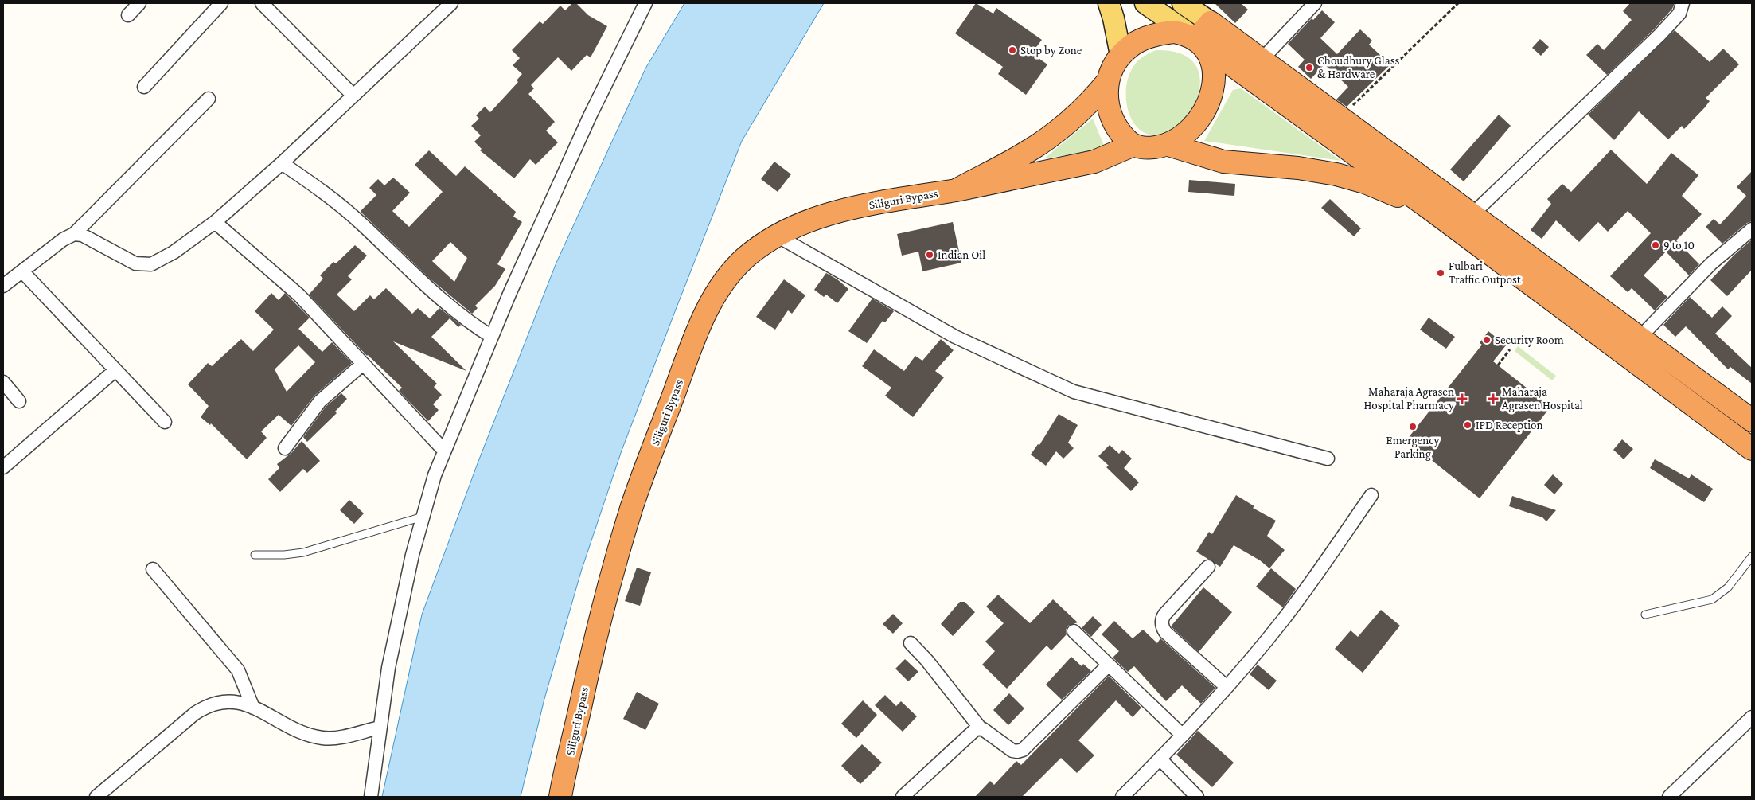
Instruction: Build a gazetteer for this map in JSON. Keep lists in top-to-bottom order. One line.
{"streets":{"highway":["Siliguri Bypass"]},"places":{"other":["Stop by Zone","Choudhury Glass & Hardware","9 to 10","Indian Oil","Fulbari Traffic Outpost","Security Room","IPD Reception","Emergency Parking"],"health":["Maharaja Agrasen Hospital Pharmacy","Maharaja Agrasen Hospital"]}}
